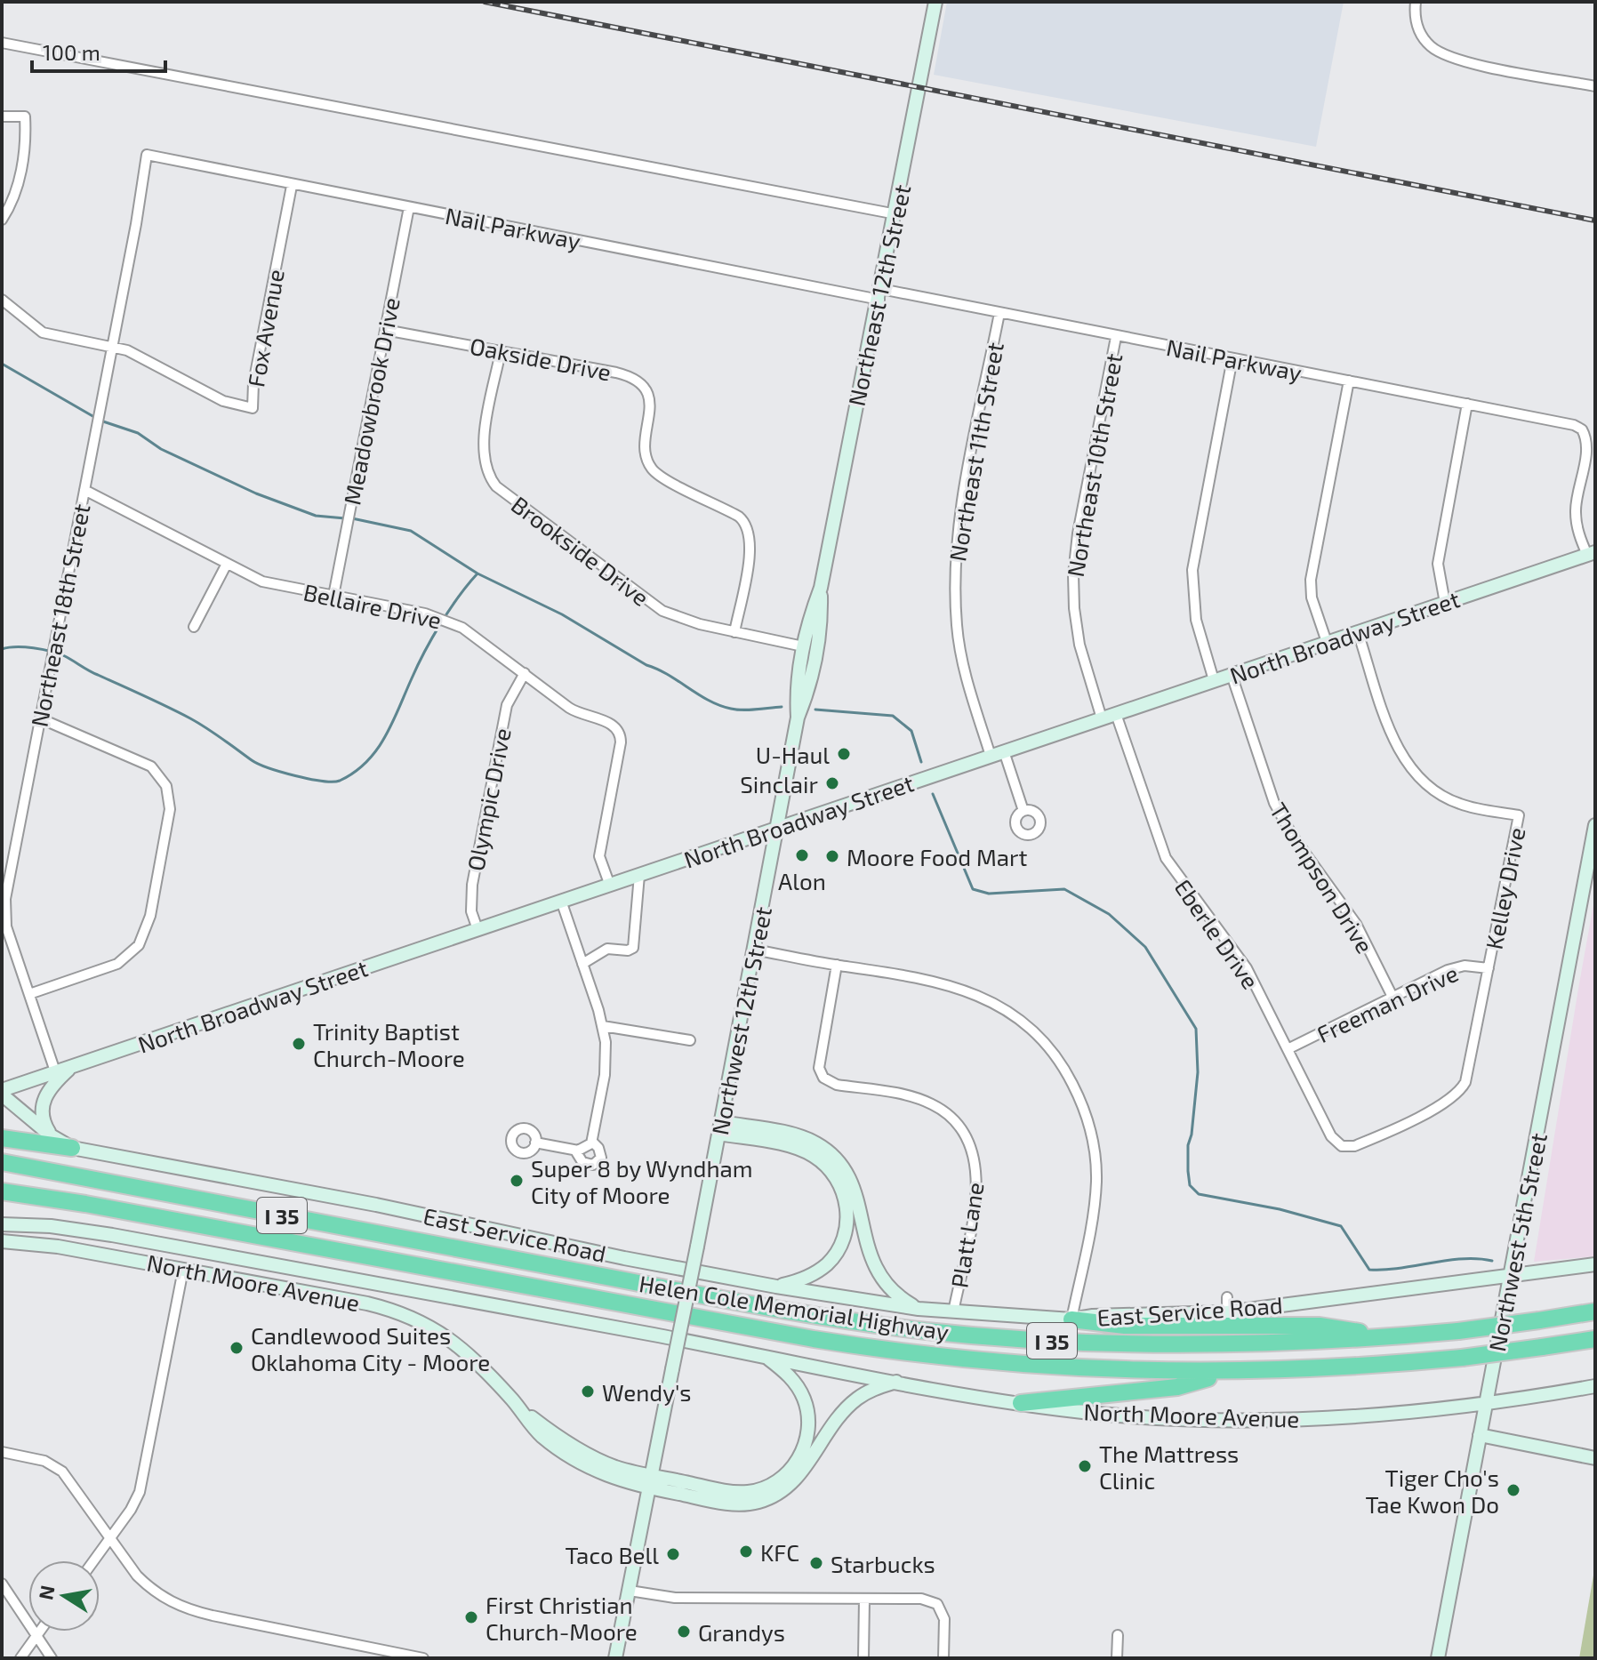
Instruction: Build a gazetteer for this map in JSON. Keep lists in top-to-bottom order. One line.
{"streets":{"highway":["I 35","Helen Cole Memorial Highway"],"main road":["Northeast 12th Street","North Broadway Street","Northwest 12th Street","East Service Road","Northwest 5th Street","North Moore Avenue"],"street":["Nail Parkway","Fox Avenue","Oakside Drive","Meadowbrook Drive","Northeast 11th Street","Northeast 10th Street","Brookside Drive","Bellaire Drive","Northeast 18th Street","Olympic Drive","Thompson Drive","Kelley Drive","Eberle Drive","Freeman Drive","Platt Lane"]},"crossings":[["Nail Parkway","Northeast 12th Street"],["Nail Parkway","Fox Avenue"],["Nail Parkway","Meadowbrook Drive"],["Nail Parkway","Northeast 11th Street"],["Nail Parkway","Northeast 10th Street"],["Nail Parkway","Northeast 18th Street"],["Nail Parkway","North Broadway Street"],["Northeast 12th Street","Brookside Drive"],["Northeast 12th Street","Northwest 12th Street"],["Fox Avenue","Northeast 18th Street"],["Oakside Drive","Meadowbrook Drive"],["Oakside Drive","Brookside Drive"],["Meadowbrook Drive","Bellaire Drive"],["Northeast 11th Street","North Broadway Street"],["Northeast 10th Street","North Broadway Street"],["Bellaire Drive","Northeast 18th Street"],["Bellaire Drive","North Broadway Street"],["Bellaire Drive","Olympic Drive"],["Northeast 18th Street","North Broadway Street"],["North Broadway Street","Olympic Drive"],["North Broadway Street","Thompson Drive"],["North Broadway Street","Kelley Drive"],["North Broadway Street","Eberle Drive"],["North Broadway Street","Northwest 12th Street"],["North Broadway Street","East Service Road"],["Thompson Drive","Freeman Drive"],["Kelley Drive","Eberle Drive"],["Kelley Drive","Freeman Drive"],["Eberle Drive","Freeman Drive"],["Northwest 12th Street","North Moore Avenue"],["East Service Road","Platt Lane"],["East Service Road","Northwest 5th Street"],["Northwest 5th Street","North Moore Avenue"]],"places":["U-Haul","Sinclair","Alon","Moore Food Mart","Trinity Baptist Church-Moore","Super 8 by Wyndham City of Moore","Candlewood Suites Oklahoma City - Moore","Wendy's","The Mattress Clinic","Tiger Cho's Tae Kwon Do","KFC","Taco Bell","Starbucks","First Christian Church-Moore","Grandys"],"scale_bar":"100 m","north":"left"}
